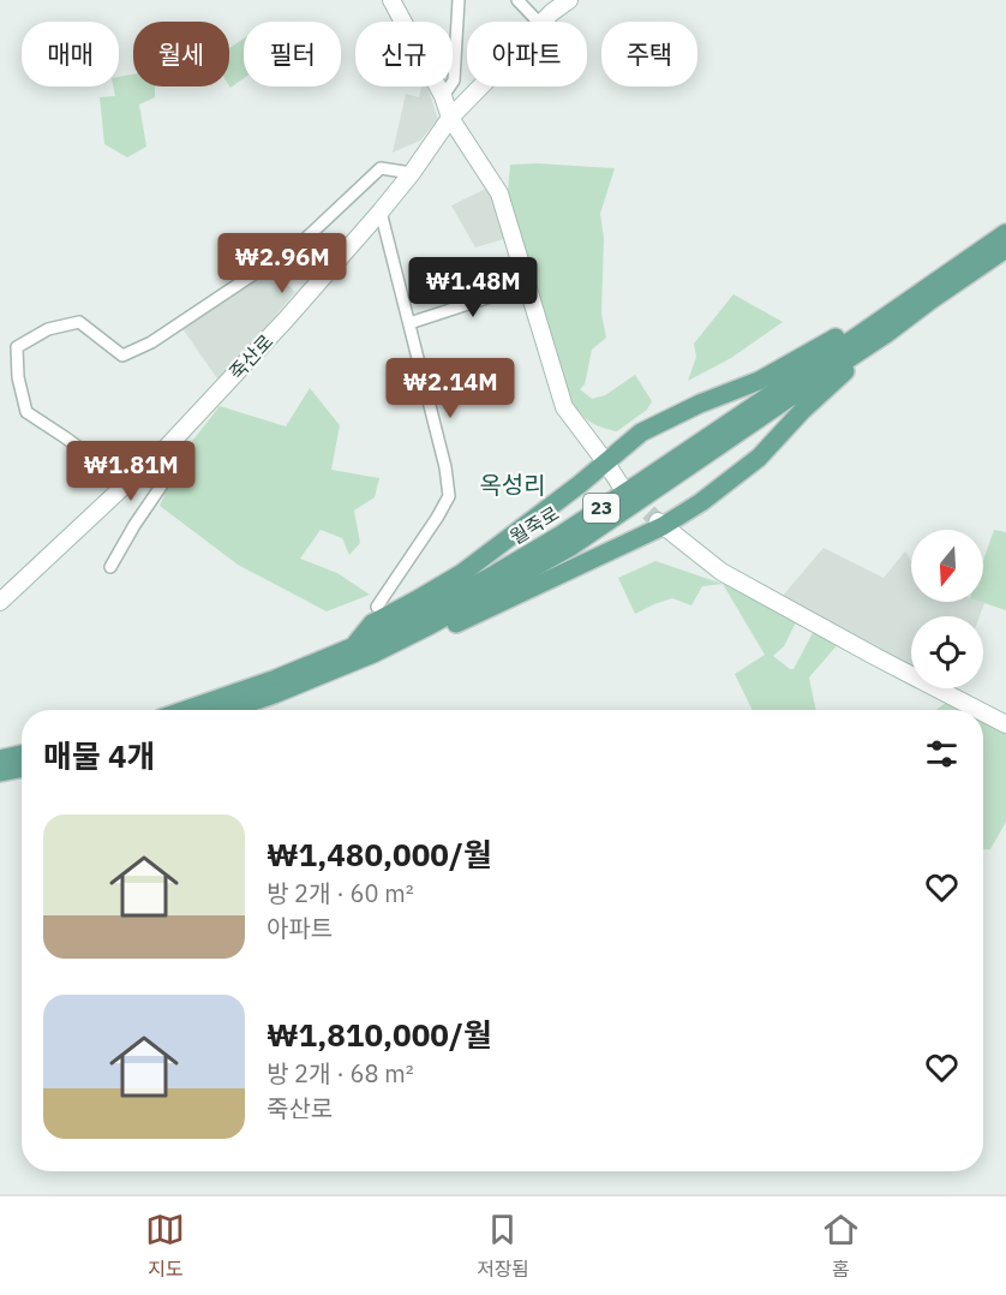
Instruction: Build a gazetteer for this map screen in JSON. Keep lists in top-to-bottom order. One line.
{"streets":{"main road":["23","월죽로"],"street":["죽산로"]},"districts":["옥성리"],"north":"bottom","page":{"chip":["매매","월세","필터","신규","아파트","주택"],"price":["₩2.96M","₩1.48M","₩2.14M","₩1.81M"],"heading":"매물 4개","list":[{"name":"₩1,480,000/월","note":"방 2개 · 60 m² · 아파트"},{"name":"₩1,810,000/월","note":"방 2개 · 68 m² · 죽산로"}],"tabs":["지도","저장됨","홈"]}}
